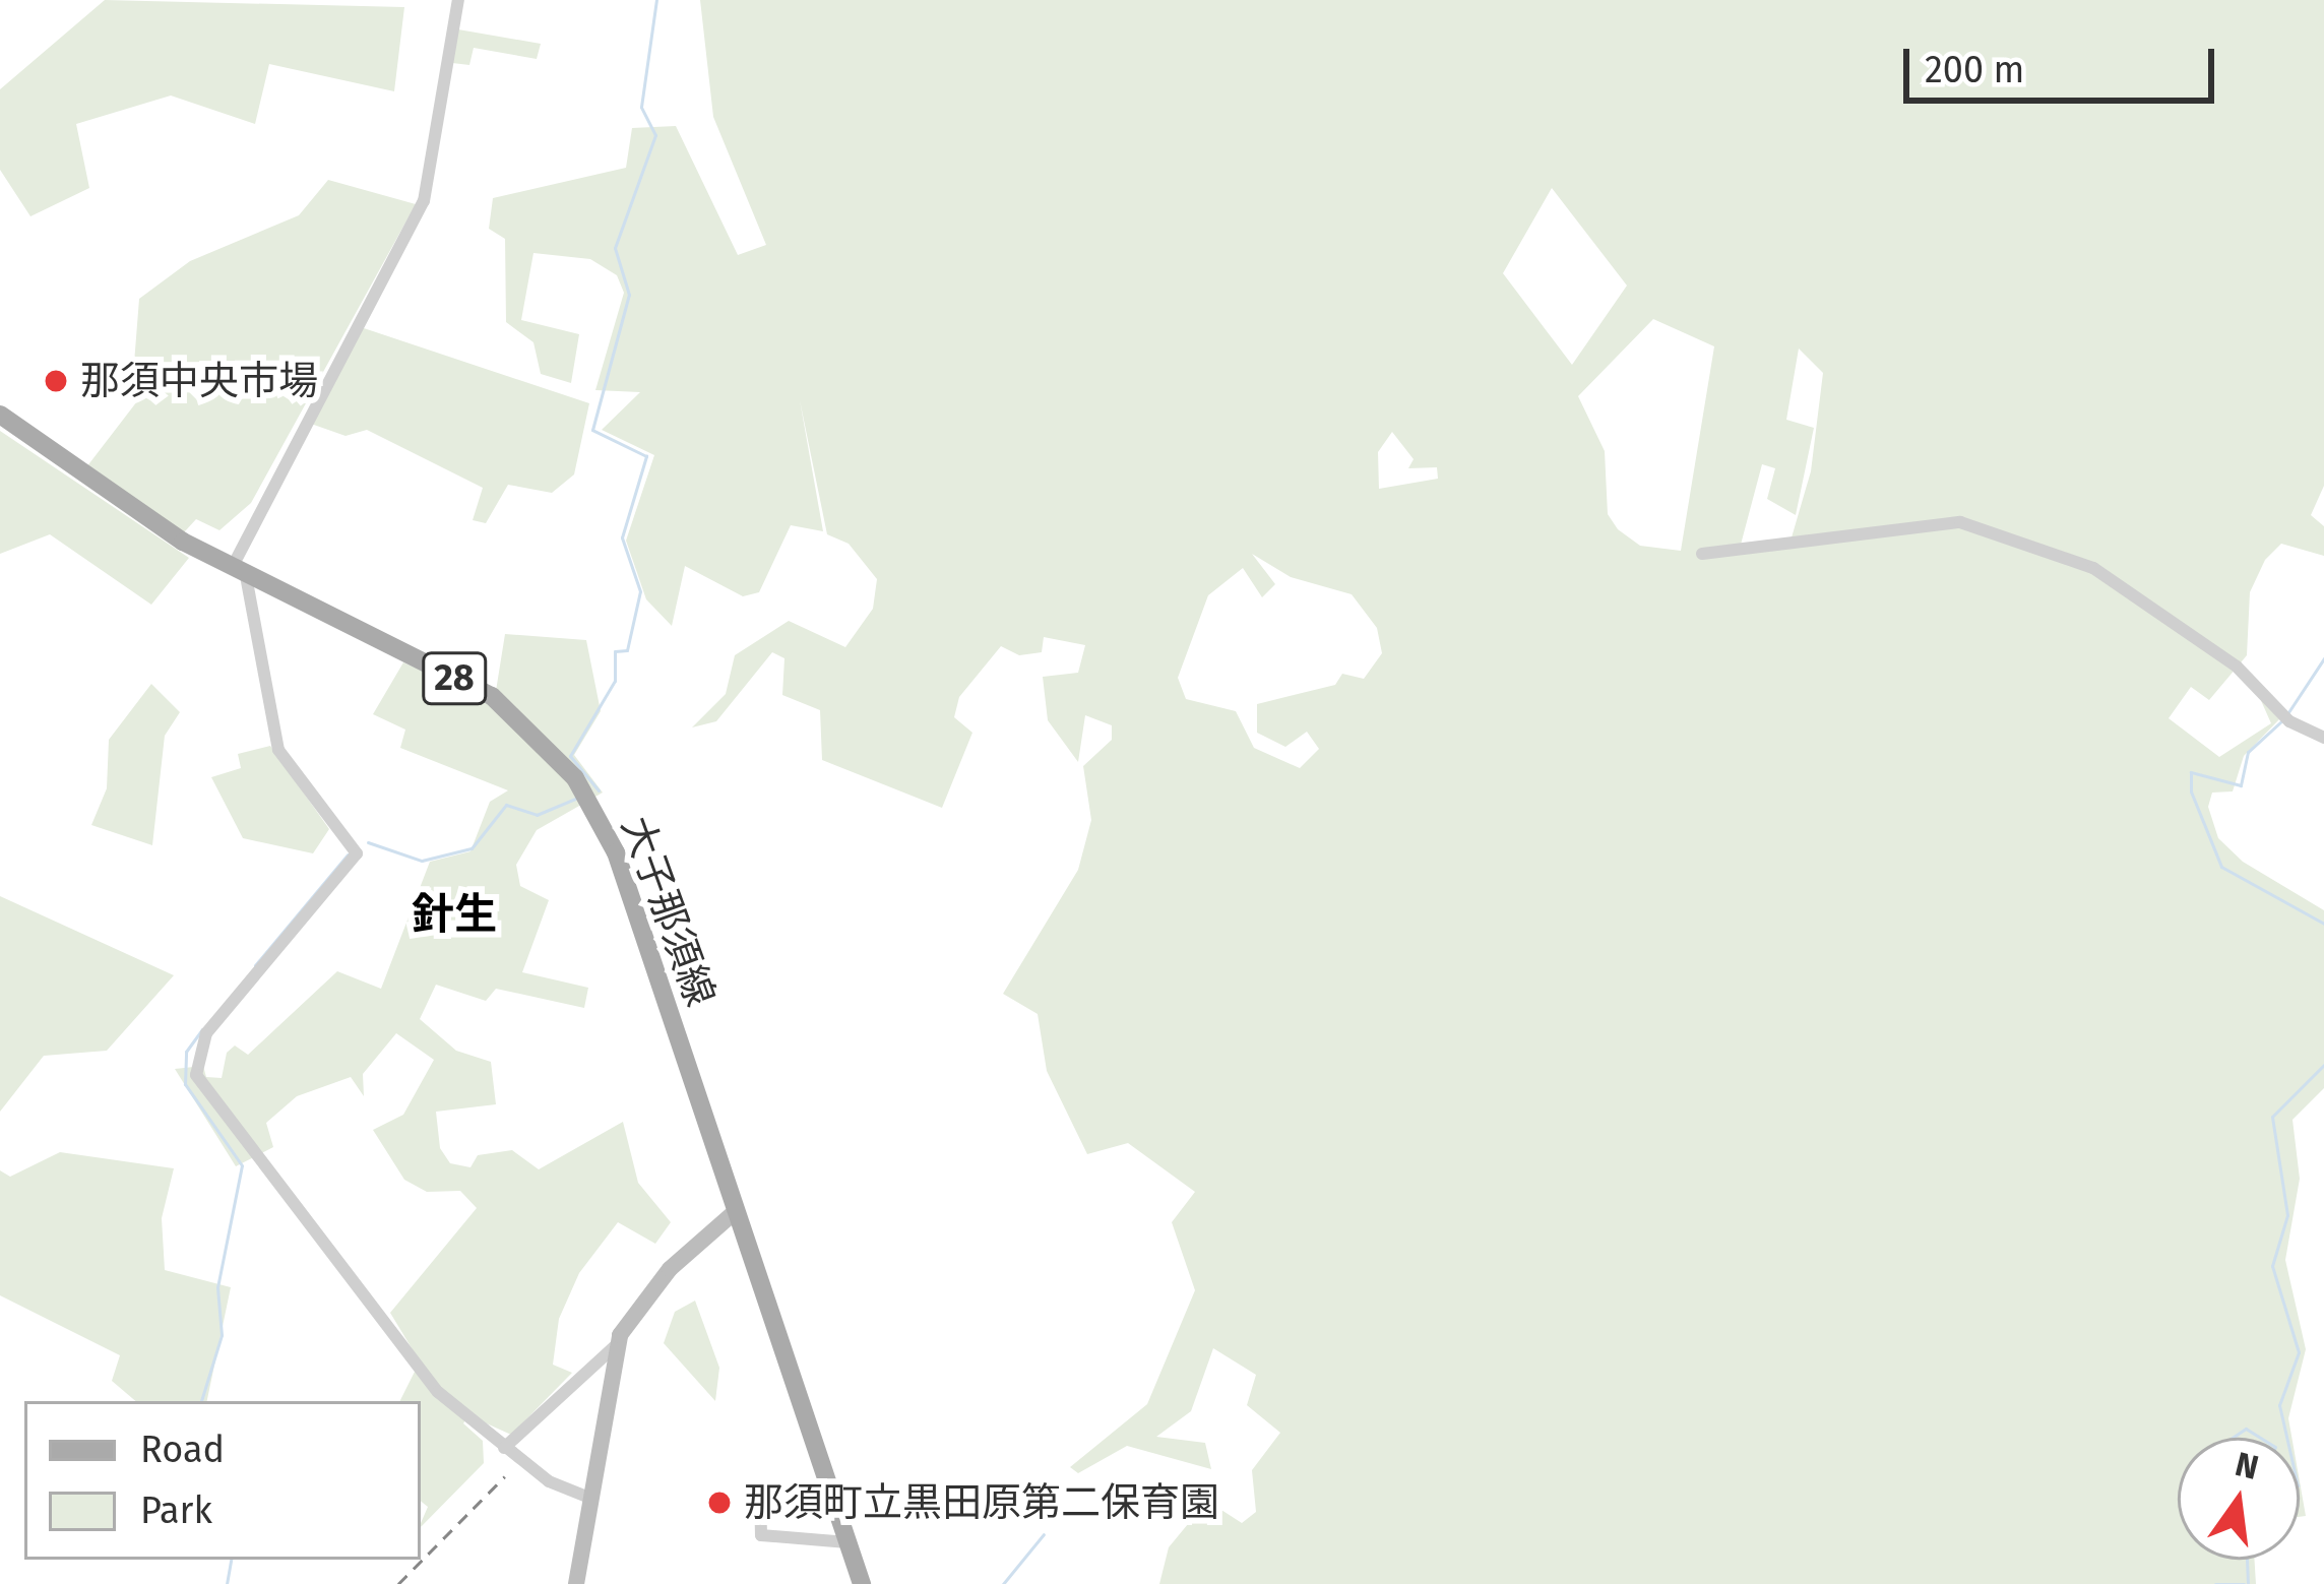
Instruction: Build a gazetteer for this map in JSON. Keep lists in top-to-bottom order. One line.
{"streets":{"main road":["28","大子那須線"]},"districts":["針生"],"places":["那須中央市場","那須町立黒田原第二保育園"],"legend":["Road","Park"],"scale_bar":"200 m","north":"top"}
